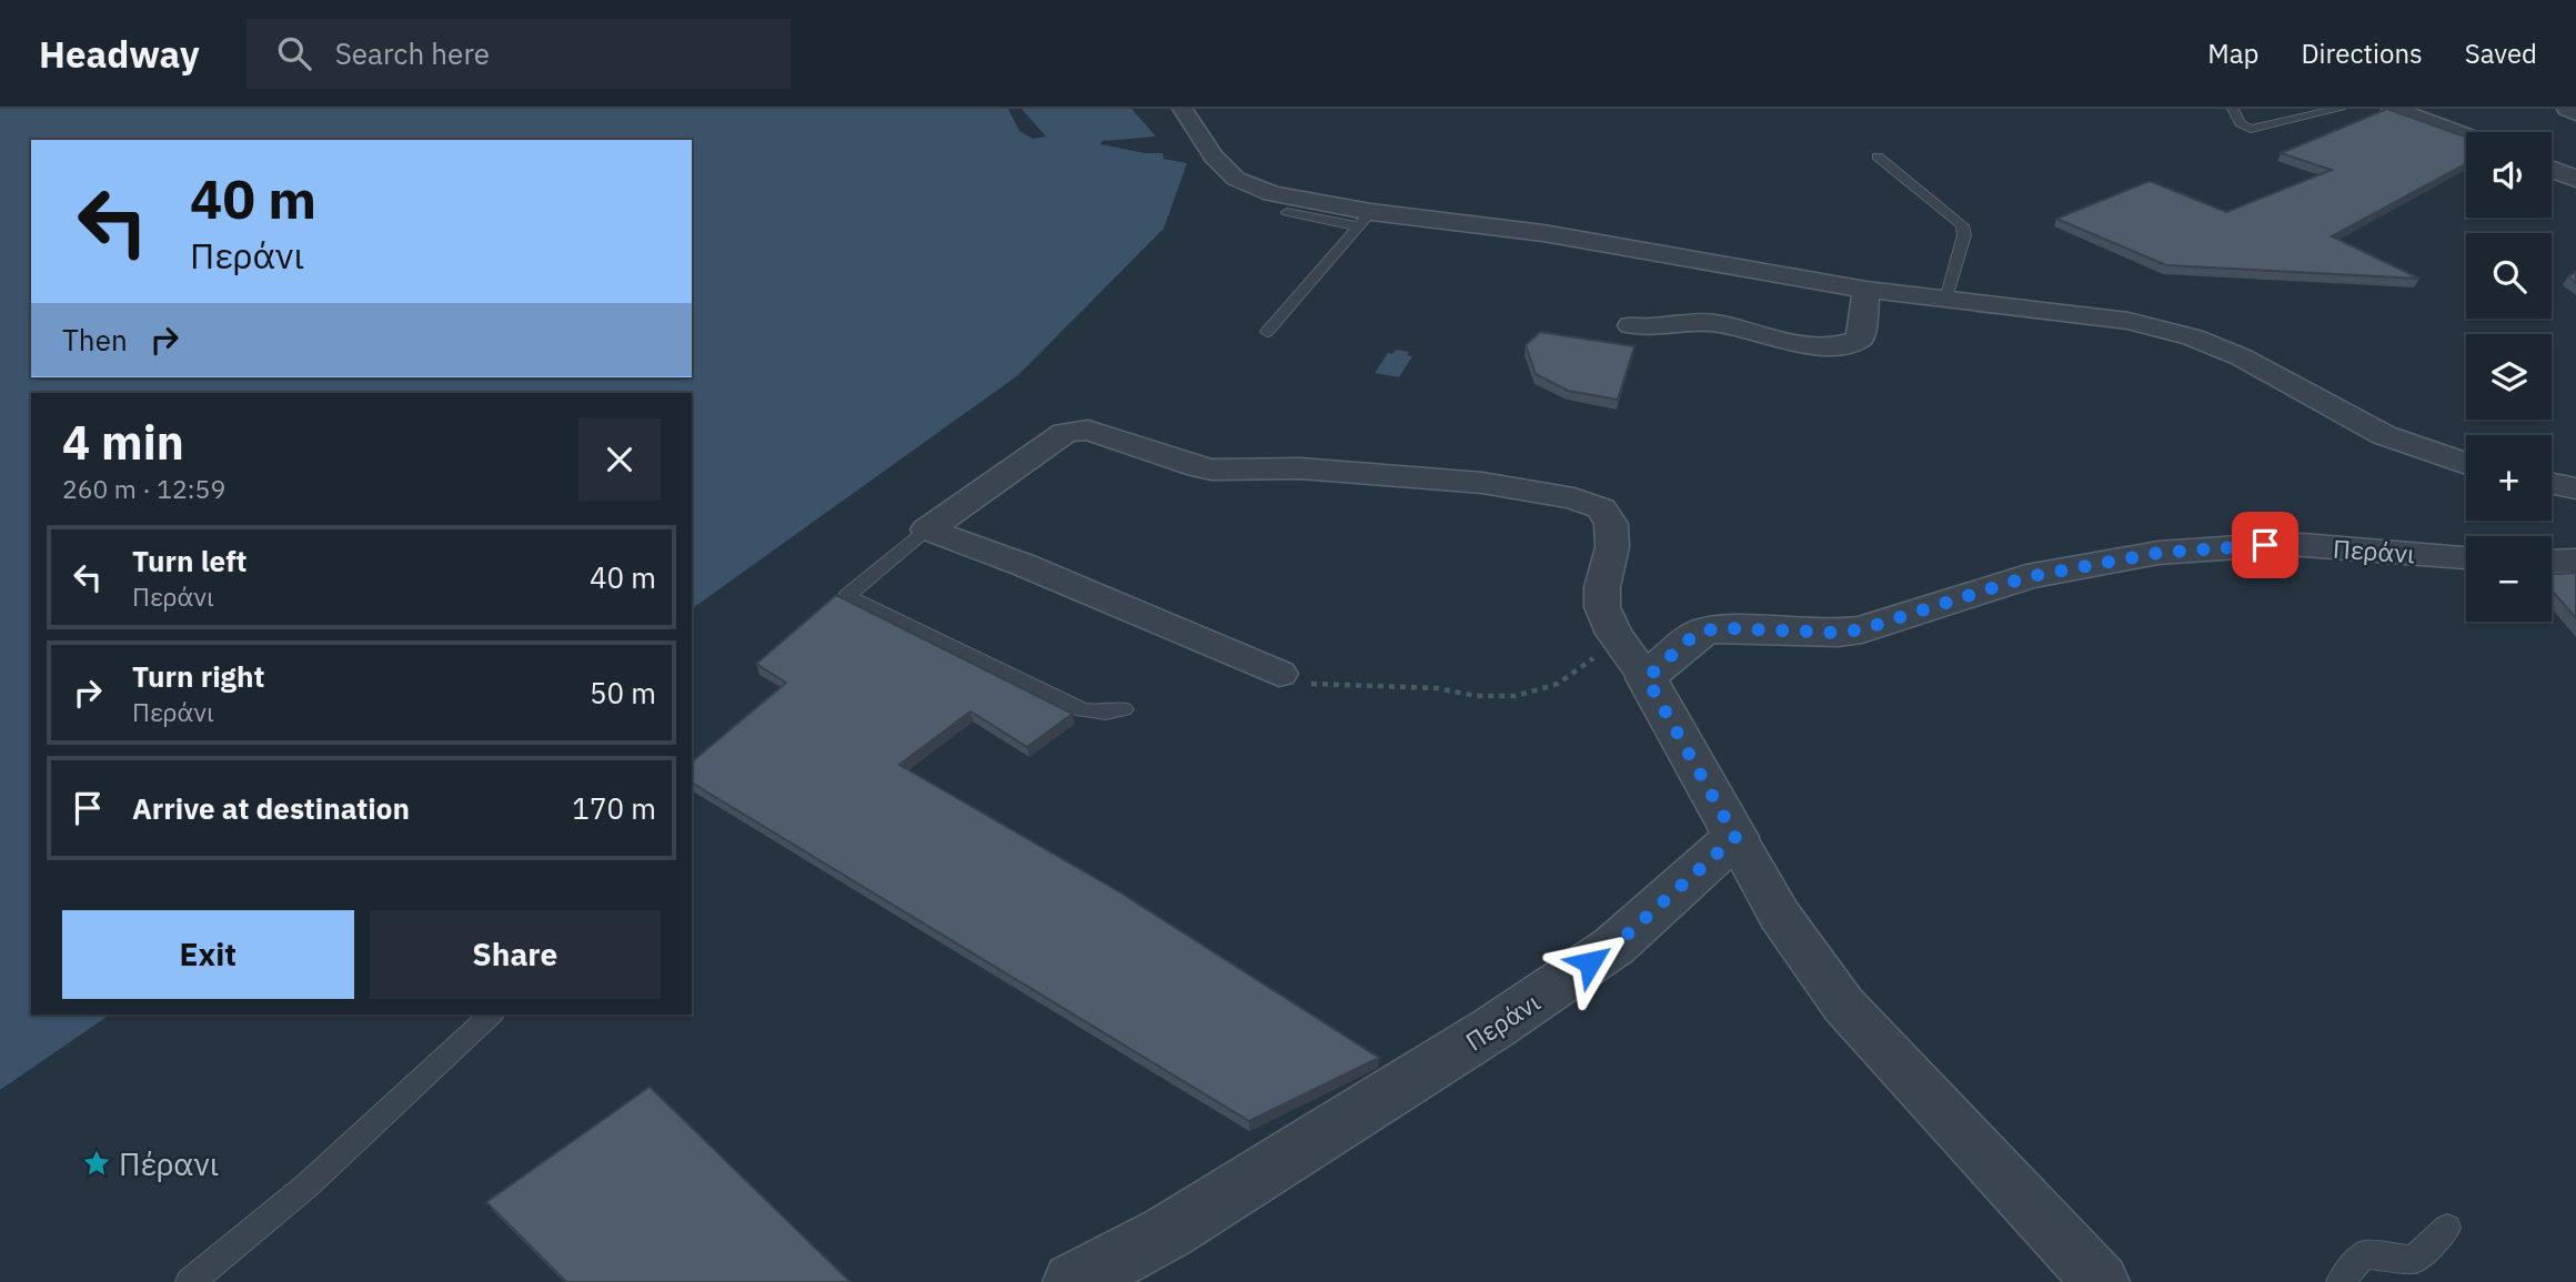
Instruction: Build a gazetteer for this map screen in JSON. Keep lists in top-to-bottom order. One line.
{"streets":{"street":["Περάνι"]},"places":{"place":["Πέρανι"]},"page":{"header":"Headway","search":"Search here","nav":["Map","Directions","Saved"],"map_buttons":["+","−"],"turn":["40 m","Περάνι"],"then":"Then","heading":["4 min","260 m · 12:59"],"list":[{"name":"Turn left","note":"Περάνι","value":"40 m"},{"name":"Turn right","note":"Περάνι","value":"50 m"},{"name":"Arrive at destination","value":"170 m"}],"buttons":["Exit","Share"]}}
